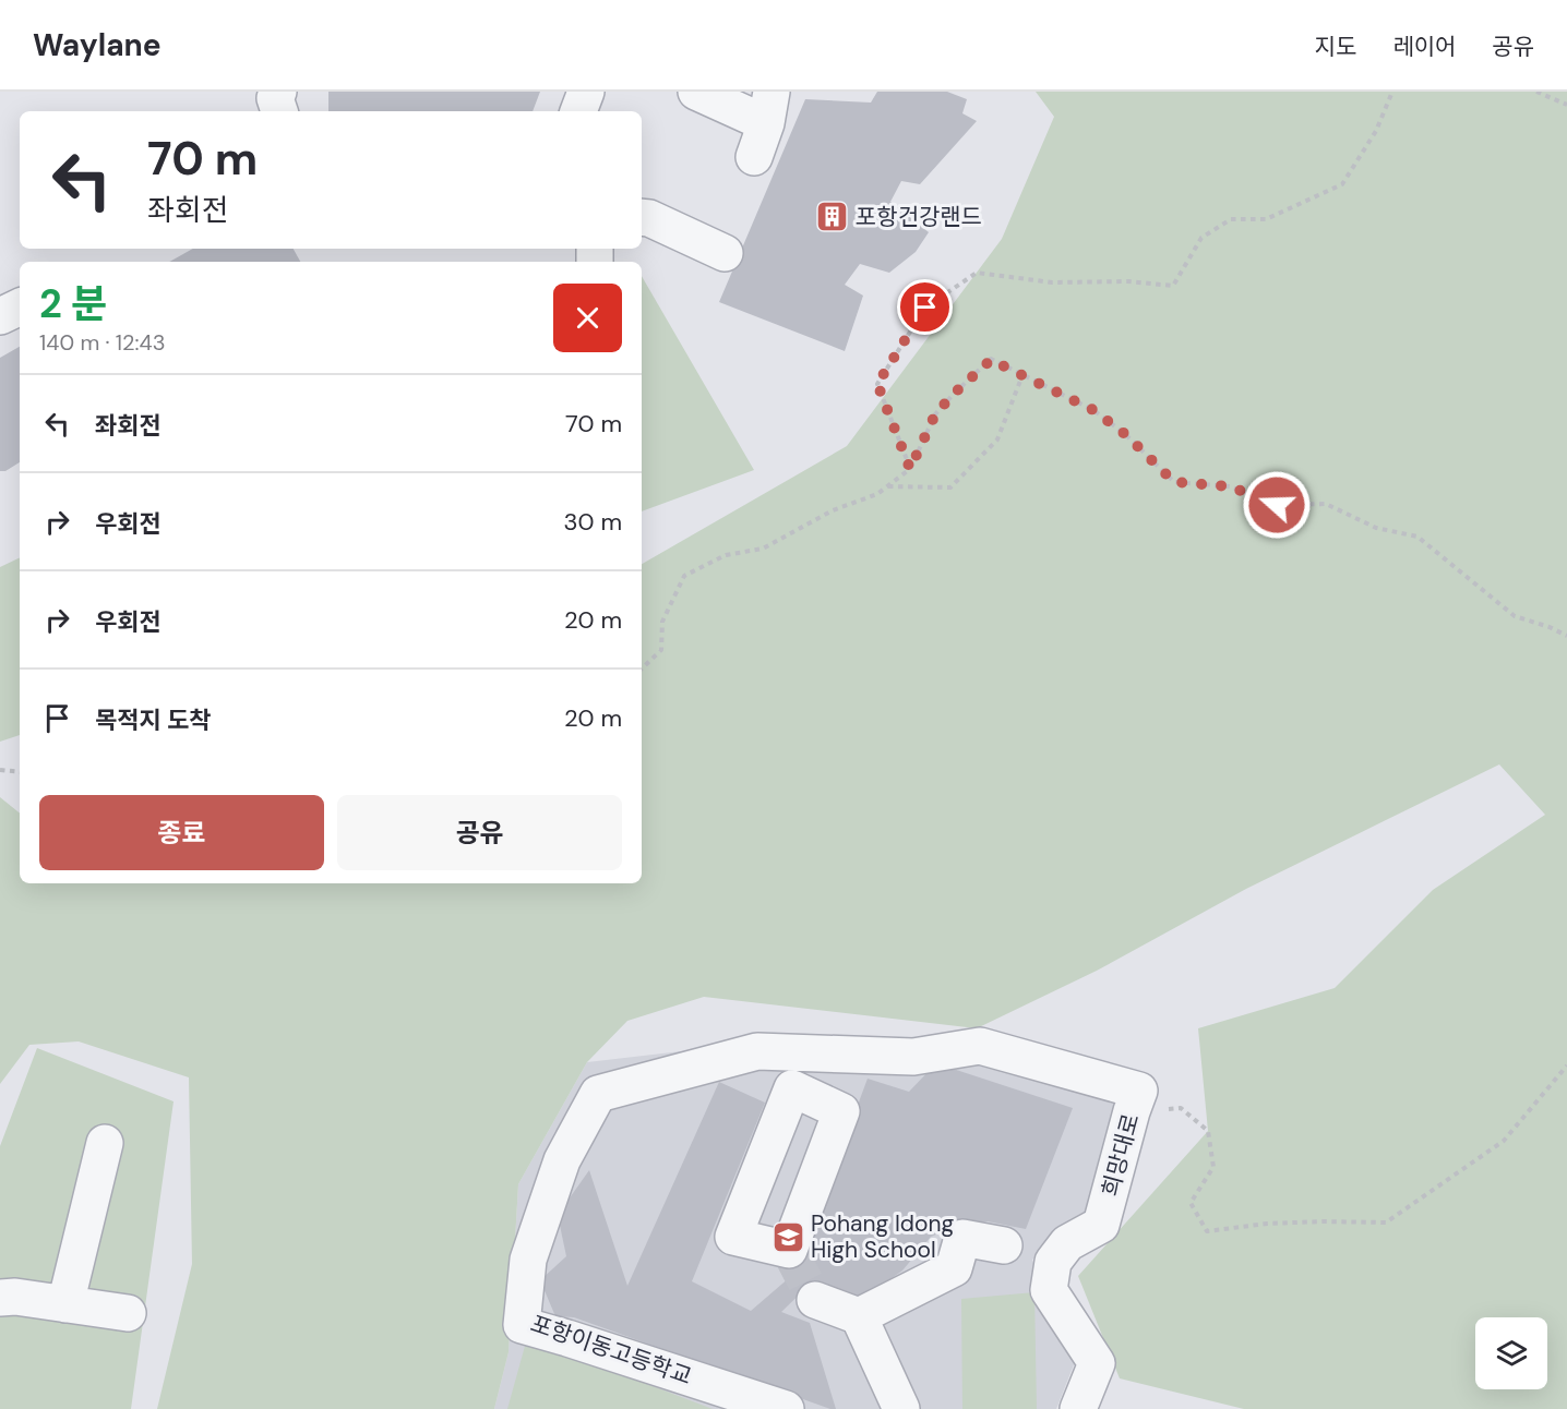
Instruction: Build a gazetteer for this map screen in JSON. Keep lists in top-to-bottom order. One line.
{"streets":{"street":["희망대로","포항이동고등학교"]},"crossings":[["희망대로","포항이동고등학교"]],"places":{"building":["포항건강랜드"],"school or university":["Pohang Idong High School"]},"page":{"header":"Waylane","nav":["지도","레이어","공유"],"turn":["70 m","좌회전"],"heading":["2 분","140 m · 12:43"],"list":[{"name":"좌회전","value":"70 m"},{"name":"우회전","value":"30 m"},{"name":"우회전","value":"20 m"},{"name":"목적지 도착","value":"20 m"}],"buttons":["종료","공유"]}}
